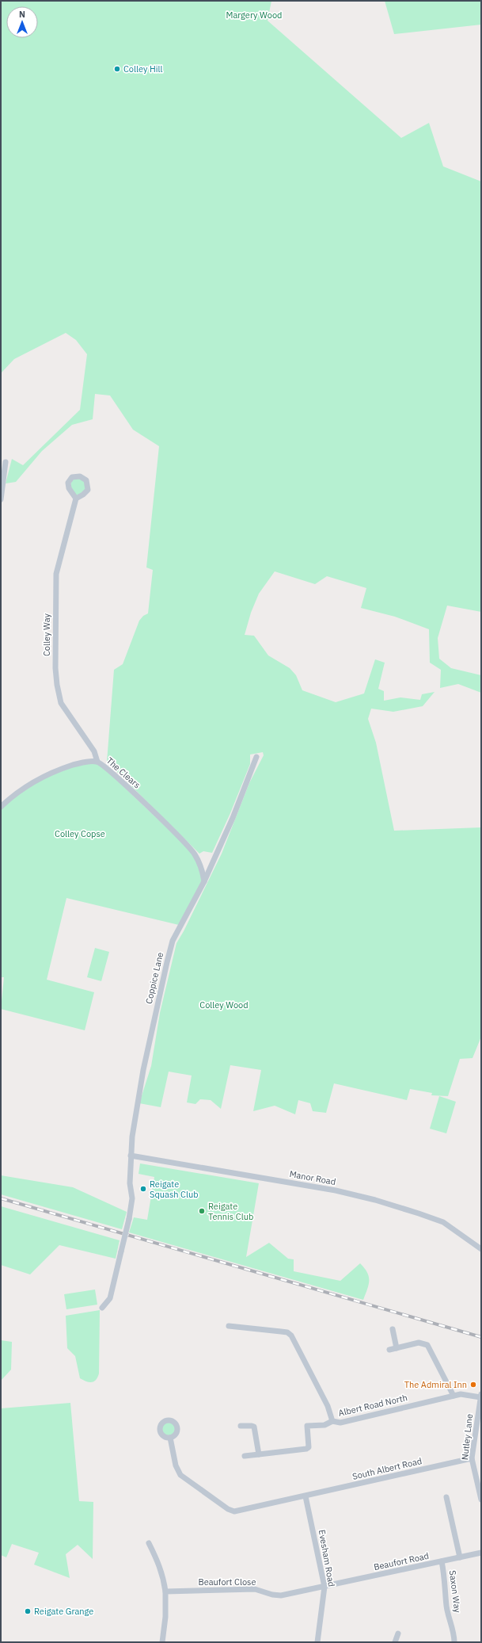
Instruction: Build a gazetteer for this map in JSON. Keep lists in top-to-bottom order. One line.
{"streets":{"street":["Colley Way","The Clears","Coppice Lane","Manor Road","Albert Road North","Nutley Lane","South Albert Road","Evesham Road","Beaufort Road","Beaufort Close","Saxon Way"]},"crossings":[["Colley Way","The Clears"],["The Clears","Coppice Lane"],["Coppice Lane","Manor Road"],["Albert Road North","Nutley Lane"],["Nutley Lane","South Albert Road"],["South Albert Road","Evesham Road"],["Evesham Road","Beaufort Road"],["Evesham Road","Beaufort Close"],["Beaufort Road","Beaufort Close"],["Beaufort Road","Saxon Way"]],"parks":["Margery Wood","Colley Copse","Colley Wood"],"places":["Colley Hill","Reigate Squash Club","Reigate Tennis Club","The Admiral Inn","Reigate Grange"],"north":"top"}
